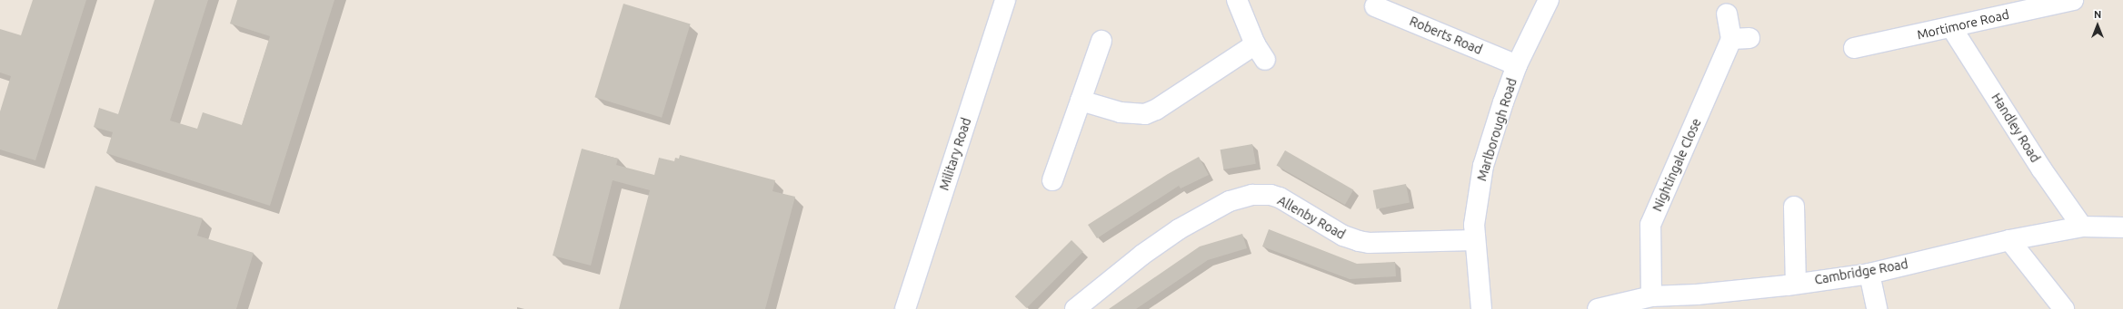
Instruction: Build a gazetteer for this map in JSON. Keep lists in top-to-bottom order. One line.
{"streets":{"street":["Mortimore Road","Roberts Road","Handley Road","Marlborough Road","Military Road","Nightingale Close","Allenby Road","Cambridge Road"]},"crossings":[["Mortimore Road","Handley Road"],["Roberts Road","Marlborough Road"],["Handley Road","Cambridge Road"],["Marlborough Road","Allenby Road"],["Nightingale Close","Cambridge Road"]],"north":"top"}
